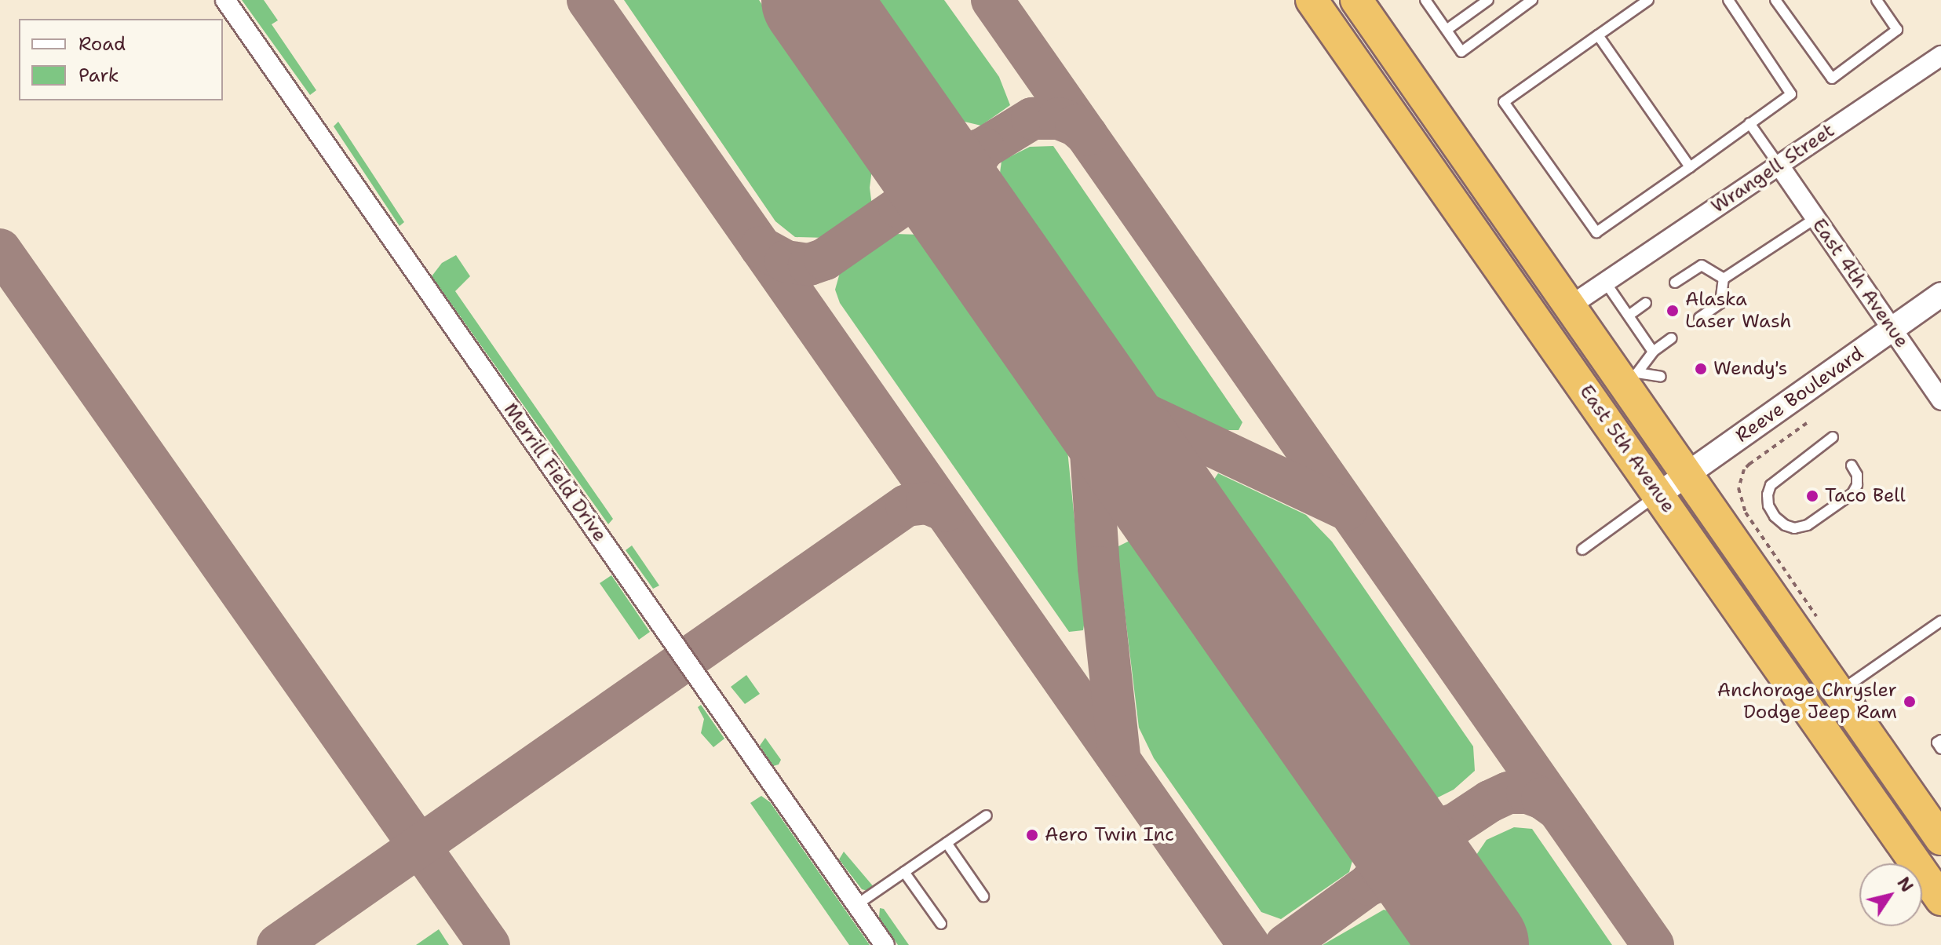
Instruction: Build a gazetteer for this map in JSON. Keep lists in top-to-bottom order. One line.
{"streets":{"highway":["East 5th Avenue"],"street":["Wrangell Street","East 4th Avenue","Reeve Boulevard","Merrill Field Drive"]},"crossings":[["Wrangell Street","East 4th Avenue"],["Wrangell Street","East 5th Avenue"],["East 4th Avenue","Reeve Boulevard"],["Reeve Boulevard","East 5th Avenue"]],"places":["Alaska Laser Wash","Wendy's","Taco Bell","Anchorage Chrysler Dodge Jeep Ram","Aero Twin Inc"],"legend":["Road","Park"],"north":"top right"}
